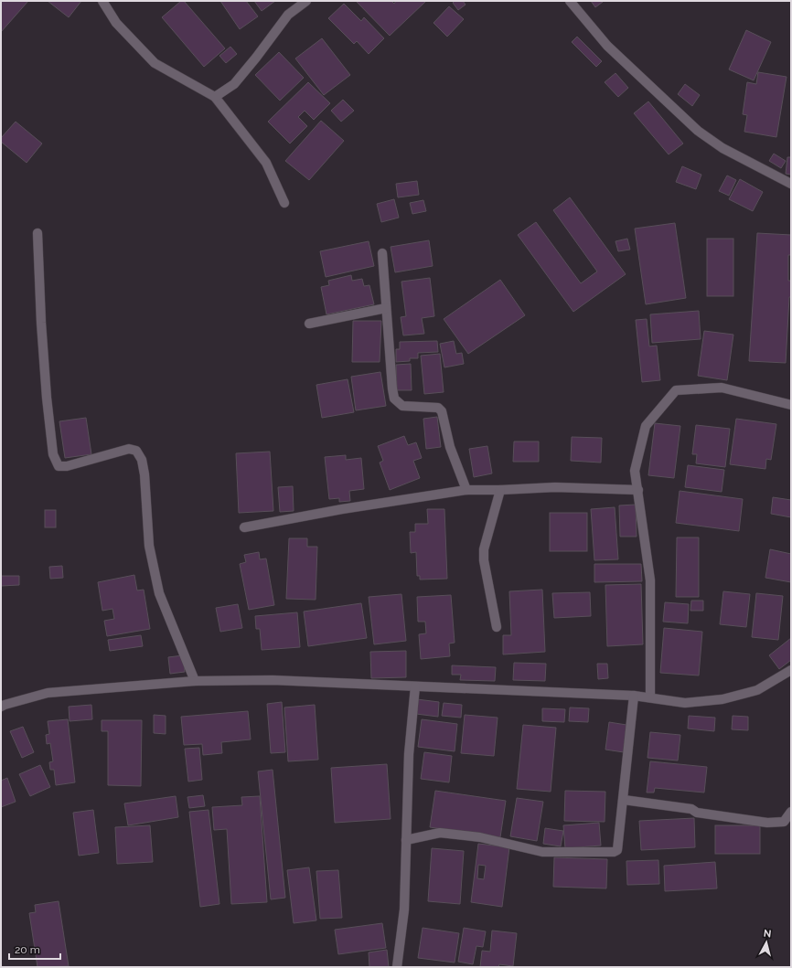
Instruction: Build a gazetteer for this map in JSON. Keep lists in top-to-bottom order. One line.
{"scale_bar":"20 m","north":"top"}
